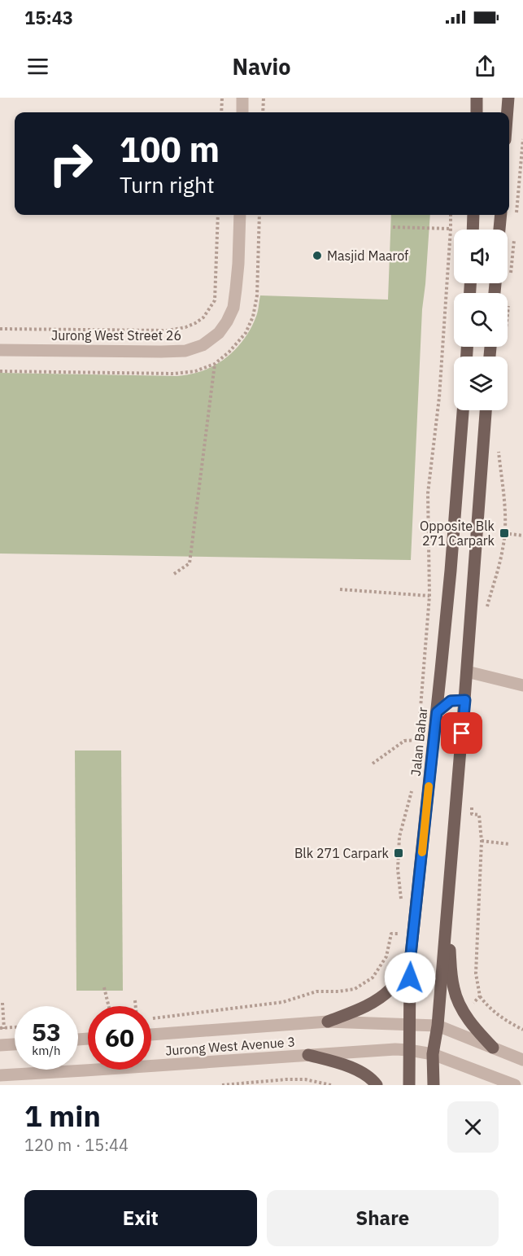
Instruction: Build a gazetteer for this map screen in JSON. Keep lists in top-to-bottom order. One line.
{"streets":{"main road":["Jalan Bahar"],"street":["Jurong West Street 26","Jurong West Avenue 3"]},"crossings":[["Jalan Bahar","Jurong West Avenue 3"]],"places":{"other":["Masjid Maarof"],"transit":["Opposite Blk 271 Carpark","Blk 271 Carpark"]},"page":{"status":"15:43","header":"Navio","turn":["100 m","Turn right"],"speed":"53 km/h","limit":"60","heading":["1 min","120 m · 15:44"],"buttons":["Exit","Share"]}}
